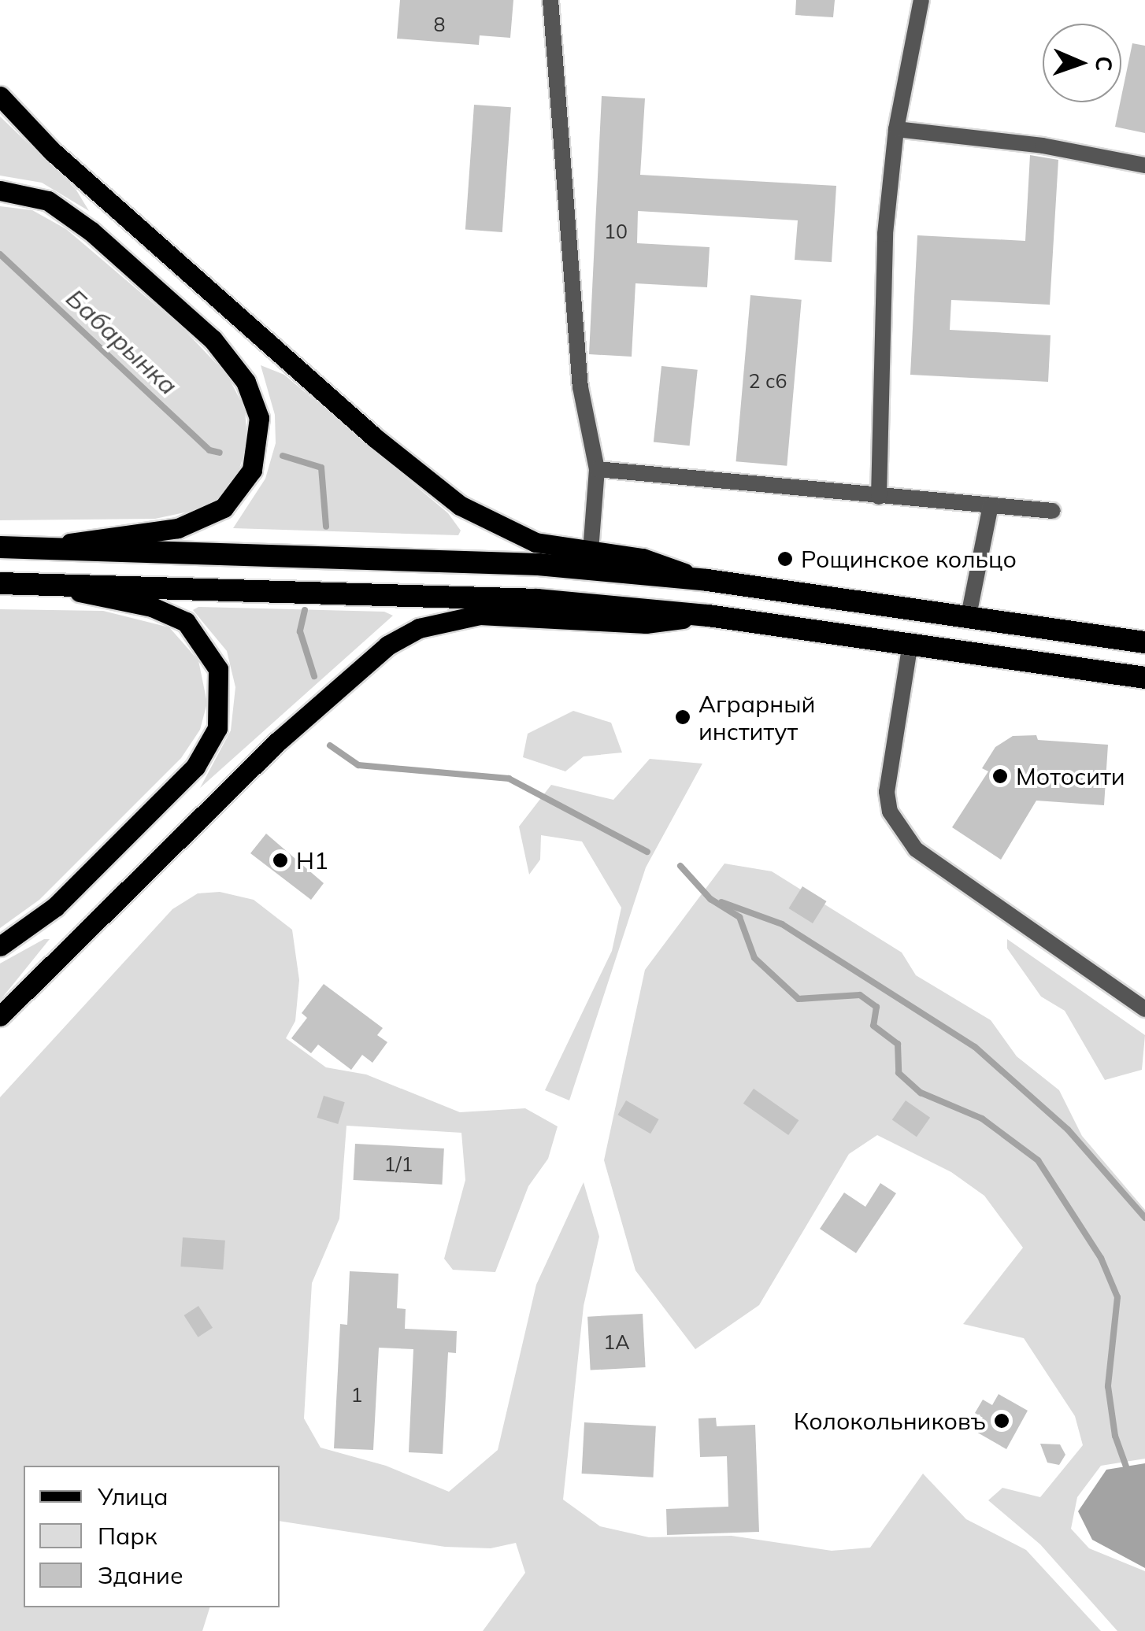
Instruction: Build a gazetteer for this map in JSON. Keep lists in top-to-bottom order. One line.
{"water":["Бабарынка"],"places":["Рощинское кольцо","Аграрный институт","Мотосити","Н1","Колокольниковъ"],"house_numbers":["8","10","2 с6","1/1","1А","1"],"legend":["Улица","Парк","Здание"],"north":"right"}
